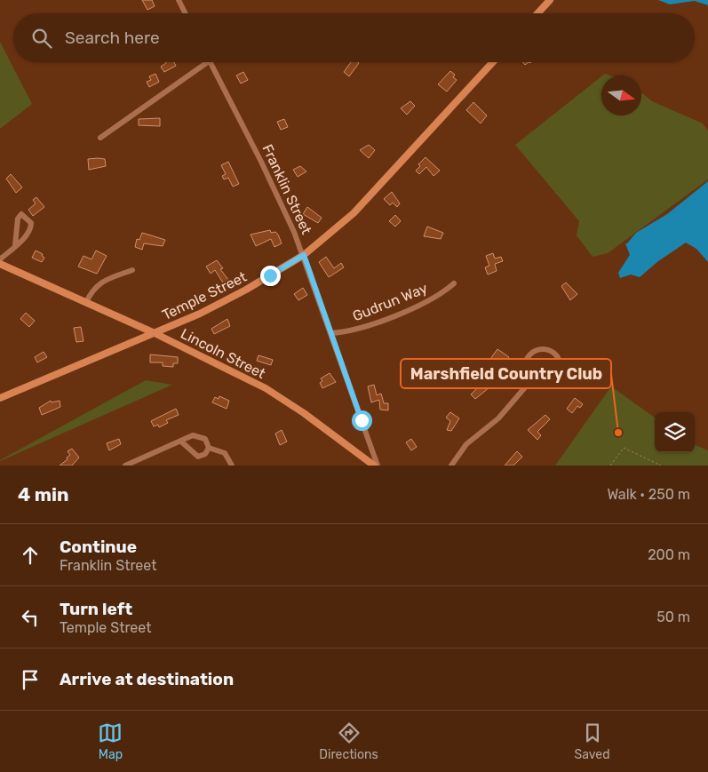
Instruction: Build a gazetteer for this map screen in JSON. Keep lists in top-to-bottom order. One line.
{"streets":{"main road":["Temple Street","Lincoln Street"],"street":["Franklin Street","Gudrun Way"]},"crossings":[["Franklin Street","Temple Street"],["Franklin Street","Gudrun Way"],["Temple Street","Lincoln Street"]],"places":["Marshfield Country Club"],"north":"right","page":{"search":"Search here","heading":["4 min","Walk · 250 m"],"list":[["Continue","Franklin Street","200 m"],["Turn left","Temple Street","50 m"],"Arrive at destination"],"nav":["Map","Directions","Saved"]}}
